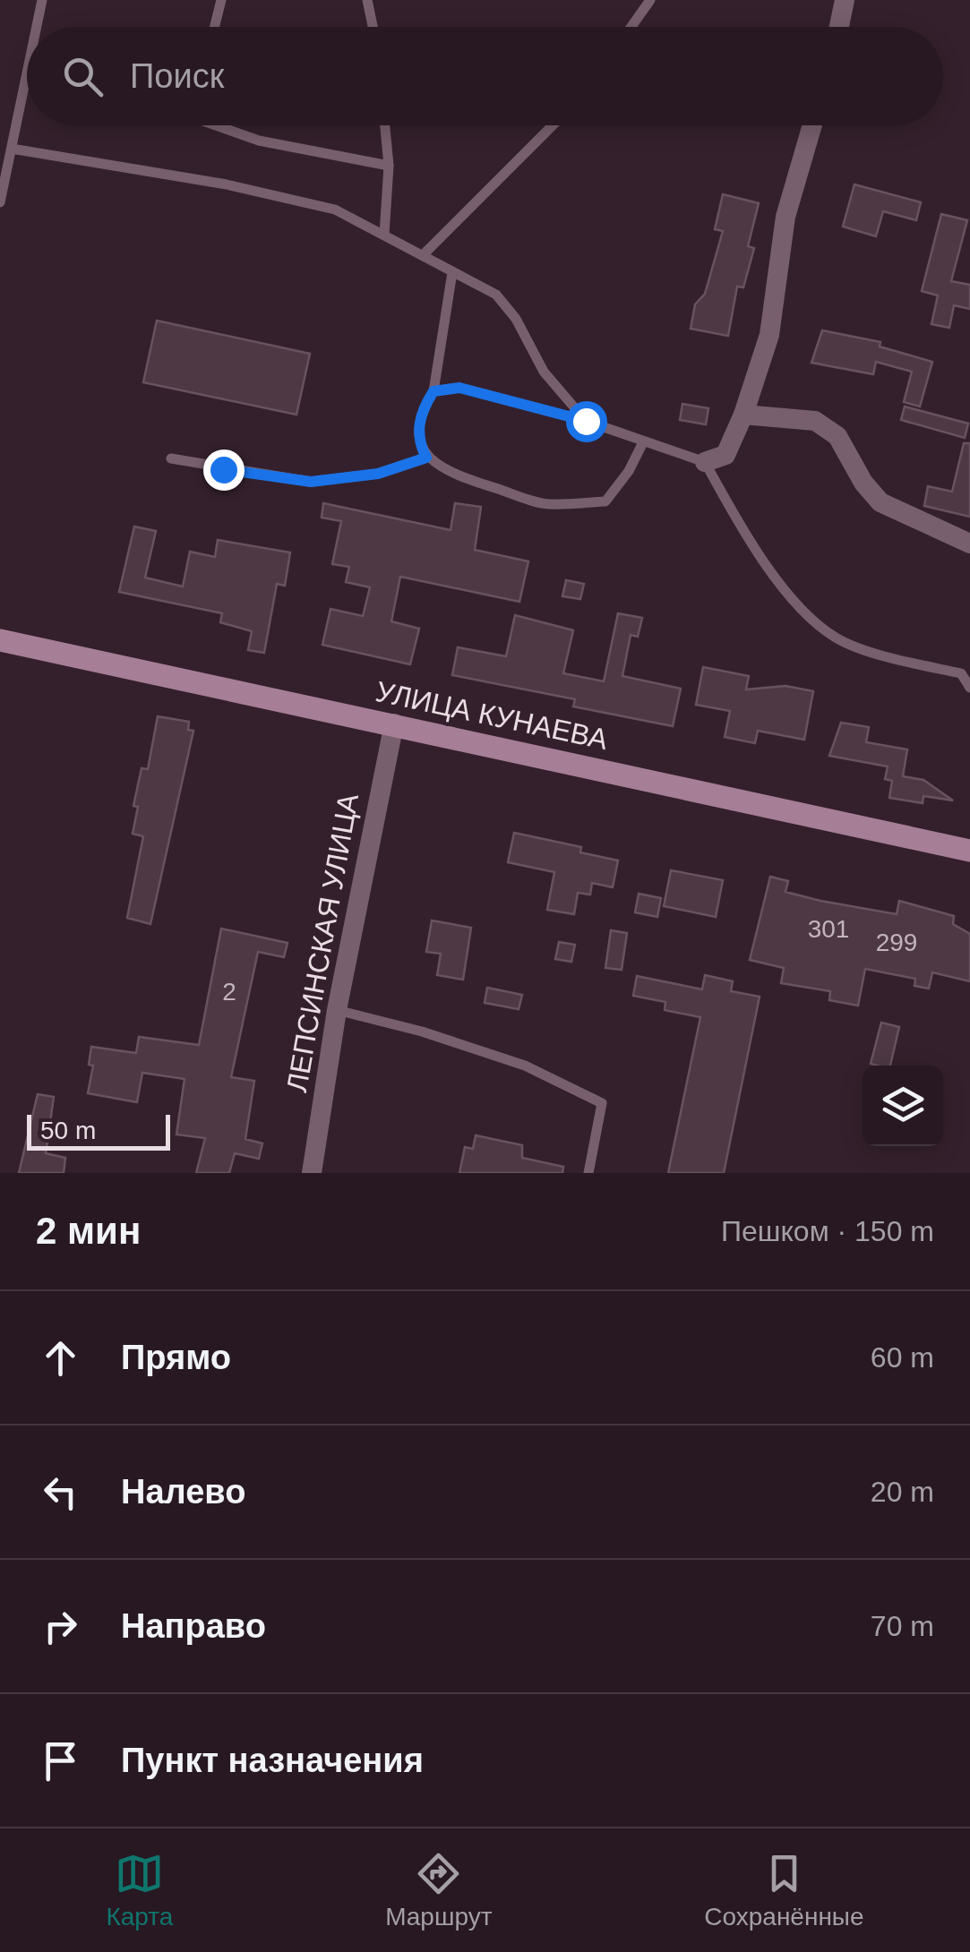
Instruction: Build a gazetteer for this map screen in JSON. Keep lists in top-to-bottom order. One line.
{"streets":{"main road":["УЛИЦА КУНАЕВА"],"street":["ЛЕПСИНСКАЯ УЛИЦА"]},"crossings":[["УЛИЦА КУНАЕВА","ЛЕПСИНСКАЯ УЛИЦА"]],"house_numbers":["301","299","2"],"scale_bar":"50 m","page":{"search":"Поиск","scale":"50 m","heading":["2 мин","Пешком · 150 m"],"list":[["Прямо","60 m"],["Налево","20 m"],["Направо","70 m"],"Пункт назначения"],"nav":["Карта","Маршрут","Сохранённые"]}}
